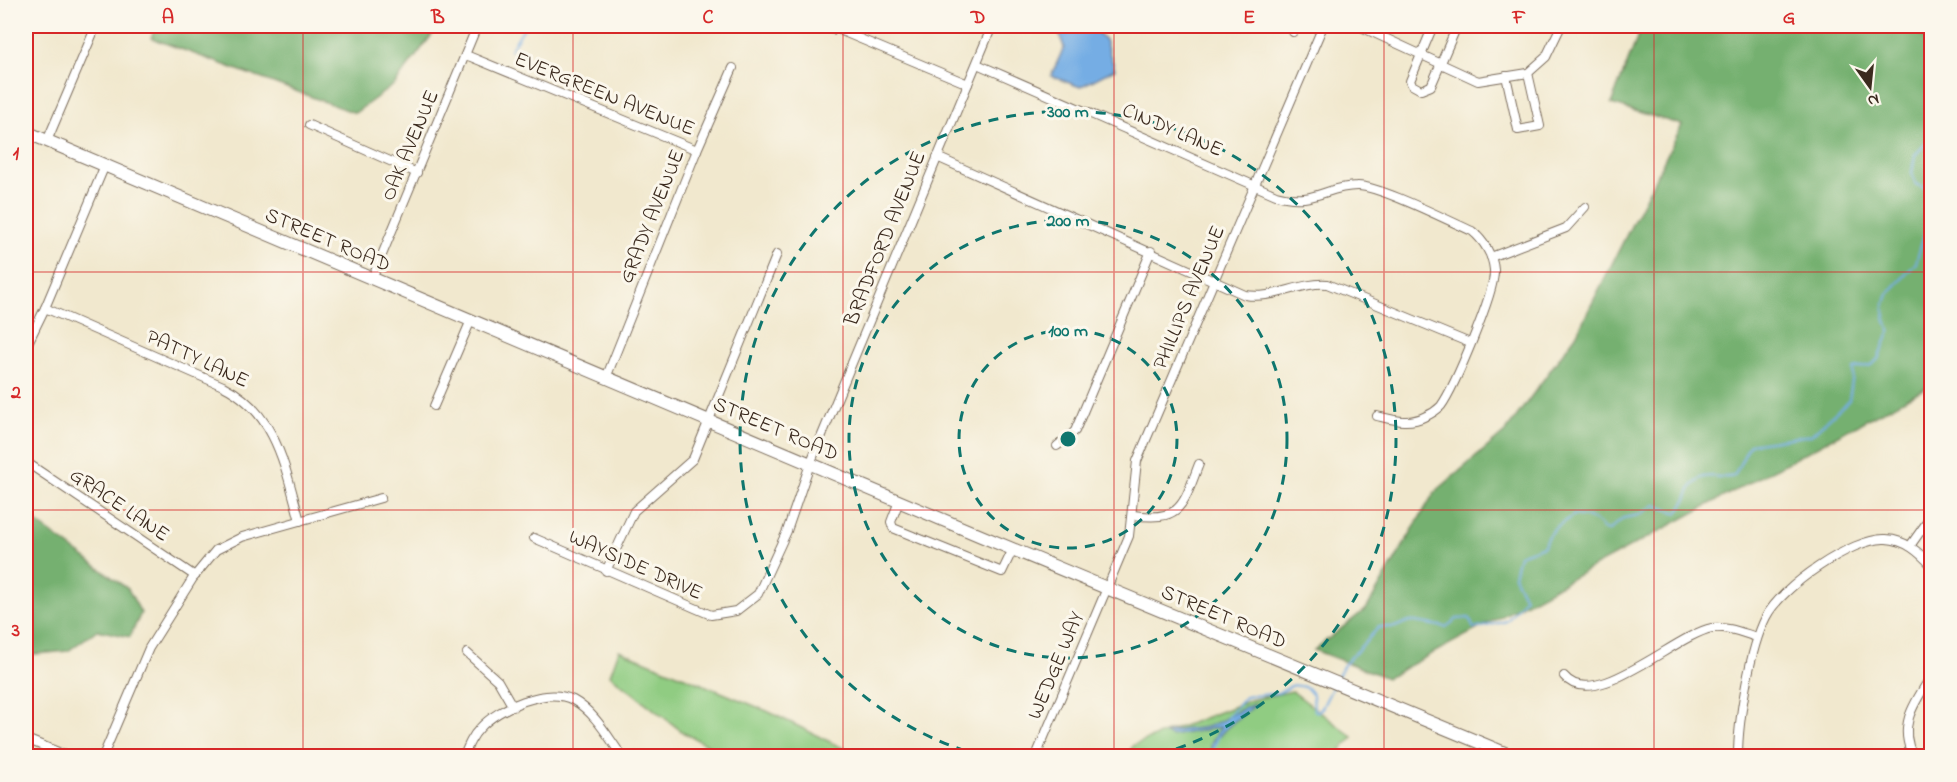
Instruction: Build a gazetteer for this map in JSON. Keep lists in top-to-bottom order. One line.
{"streets":{"main road":["STREET ROAD"],"street":["EVERGREEN AVENUE","CINDY LANE","OAK AVENUE","GRADY AVENUE","BRADFORD AVENUE","PHILLIPS AVENUE","PATTY LANE","GRACE LANE","WAYSIDE DRIVE","WEDGE WAY"]},"crossings":[["EVERGREEN AVENUE","OAK AVENUE"],["EVERGREEN AVENUE","GRADY AVENUE"],["CINDY LANE","BRADFORD AVENUE"],["CINDY LANE","PHILLIPS AVENUE"],["OAK AVENUE","STREET ROAD"],["GRADY AVENUE","STREET ROAD"],["BRADFORD AVENUE","STREET ROAD"],["BRADFORD AVENUE","WAYSIDE DRIVE"],["STREET ROAD","PHILLIPS AVENUE"],["STREET ROAD","WAYSIDE DRIVE"],["STREET ROAD","WEDGE WAY"],["PHILLIPS AVENUE","WEDGE WAY"]],"north":"bottom","grid":{"columns":["A","B","C","D","E","F","G"],"rows":["1","2","3"]},"rings":["300 m","200 m","100 m"]}
